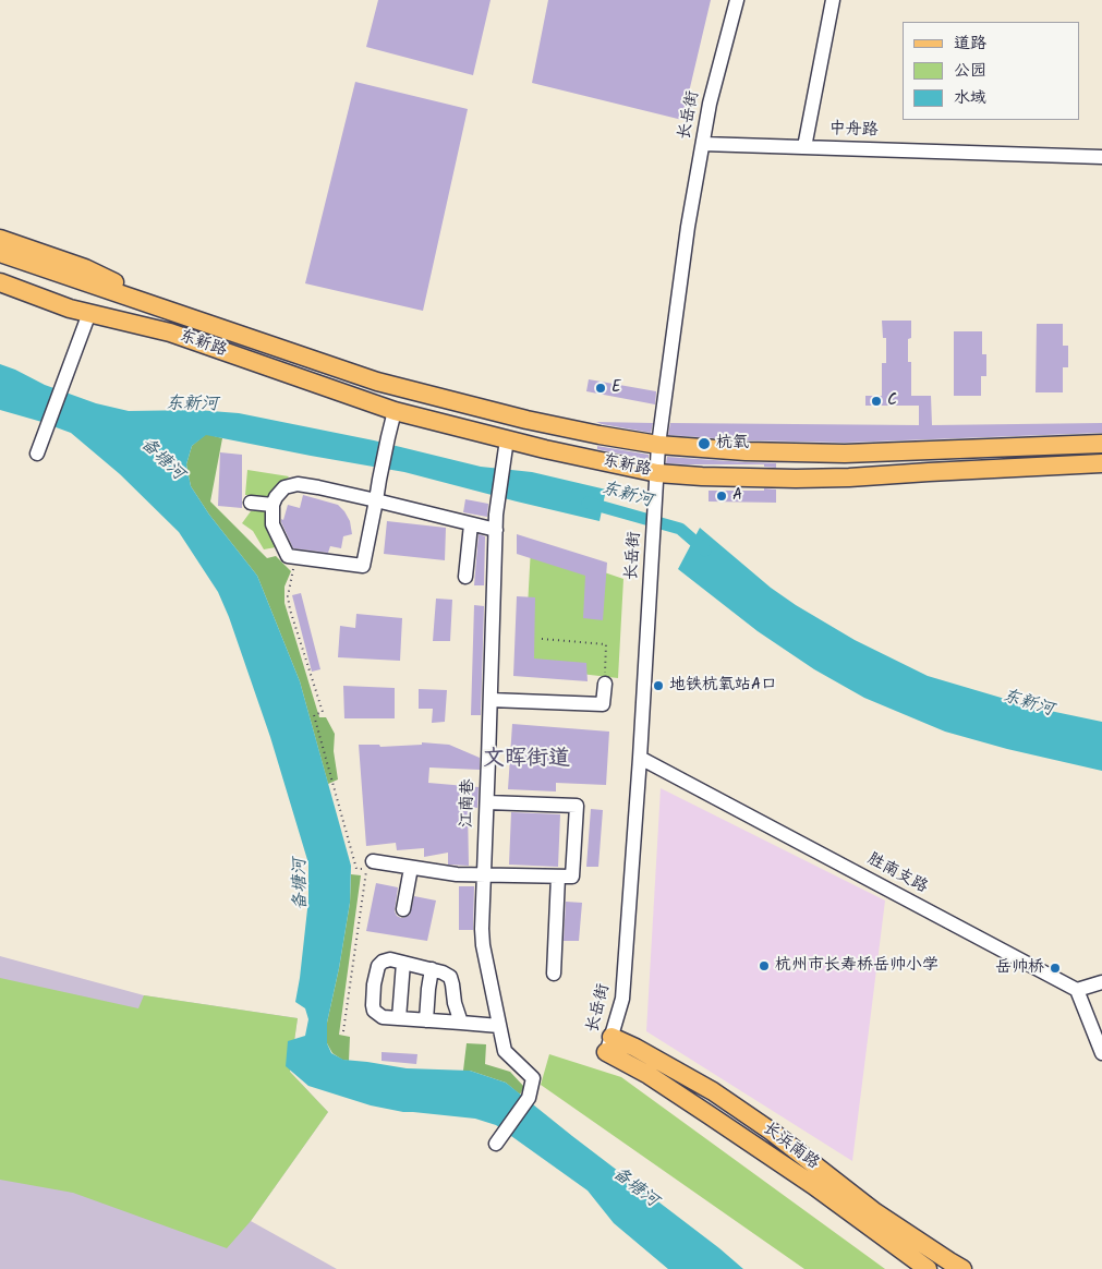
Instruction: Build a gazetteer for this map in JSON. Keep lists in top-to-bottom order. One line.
{"streets":{"main road":["东新路","长浜南路"],"street":["长岳街","中舟路","江南巷","胜南支路"]},"crossings":[["长岳街","中舟路"],["长岳街","东新路"],["长岳街","胜南支路"],["长岳街","长浜南路"],["东新路","江南巷"]],"districts":["文晖街道"],"water":["东新河","备塘河"],"places":["E","C","杭氧","A","地铁杭氧站A口","杭州市长寿桥岳帅小学","岳帅桥"],"legend":["道路","公园","水域"]}
